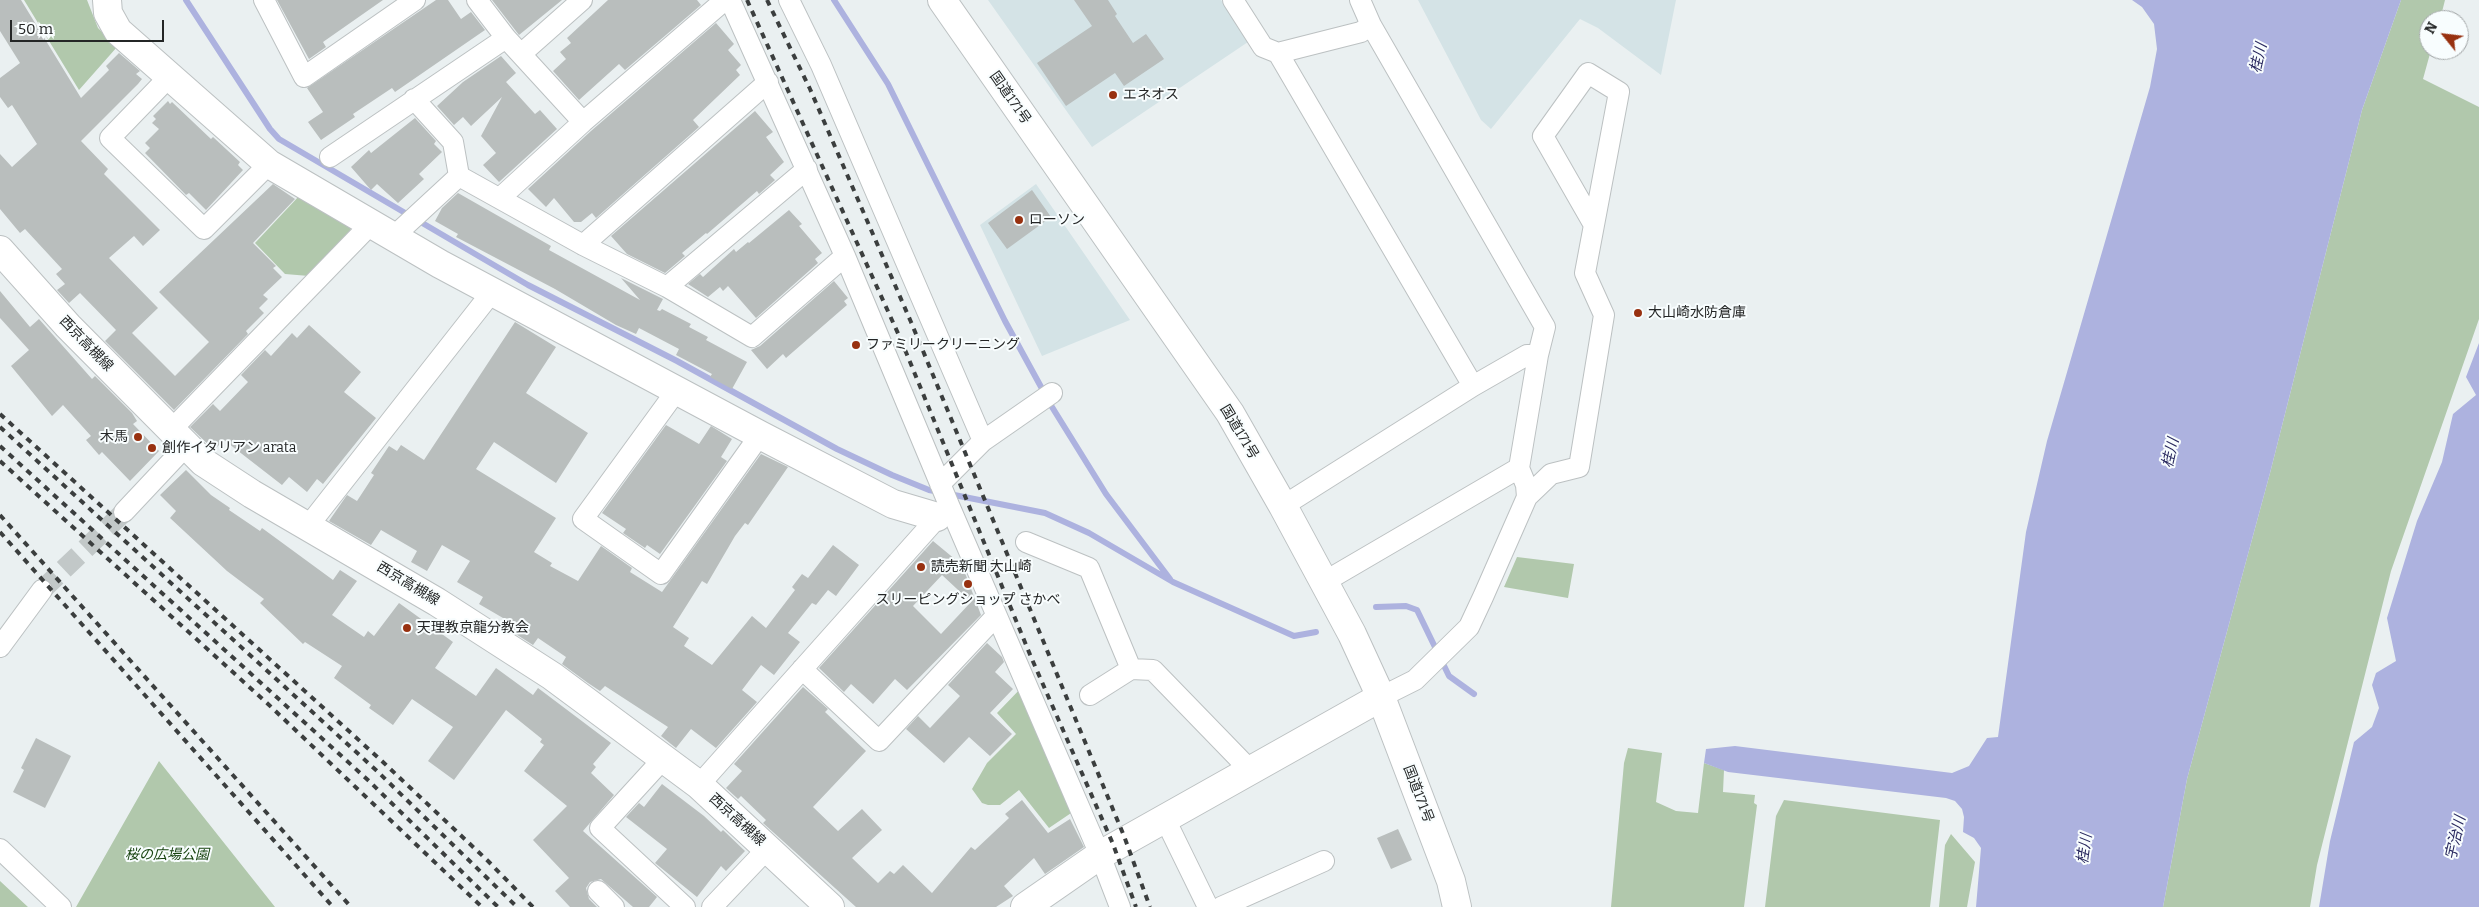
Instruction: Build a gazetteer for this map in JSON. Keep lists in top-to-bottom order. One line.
{"streets":{"main road":["国道171号","西京高槻線"]},"water":["桂川","宇治川"],"parks":["桜の広場公園"],"places":["エネオス","ローソン","大山崎水防倉庫","ファミリークリーニング","木馬","創作イタリアン arata","読売新聞 大山崎","スリーピングショップ さかべ","天理教京龍分教会"],"scale_bar":"50 m","north":"top left"}
